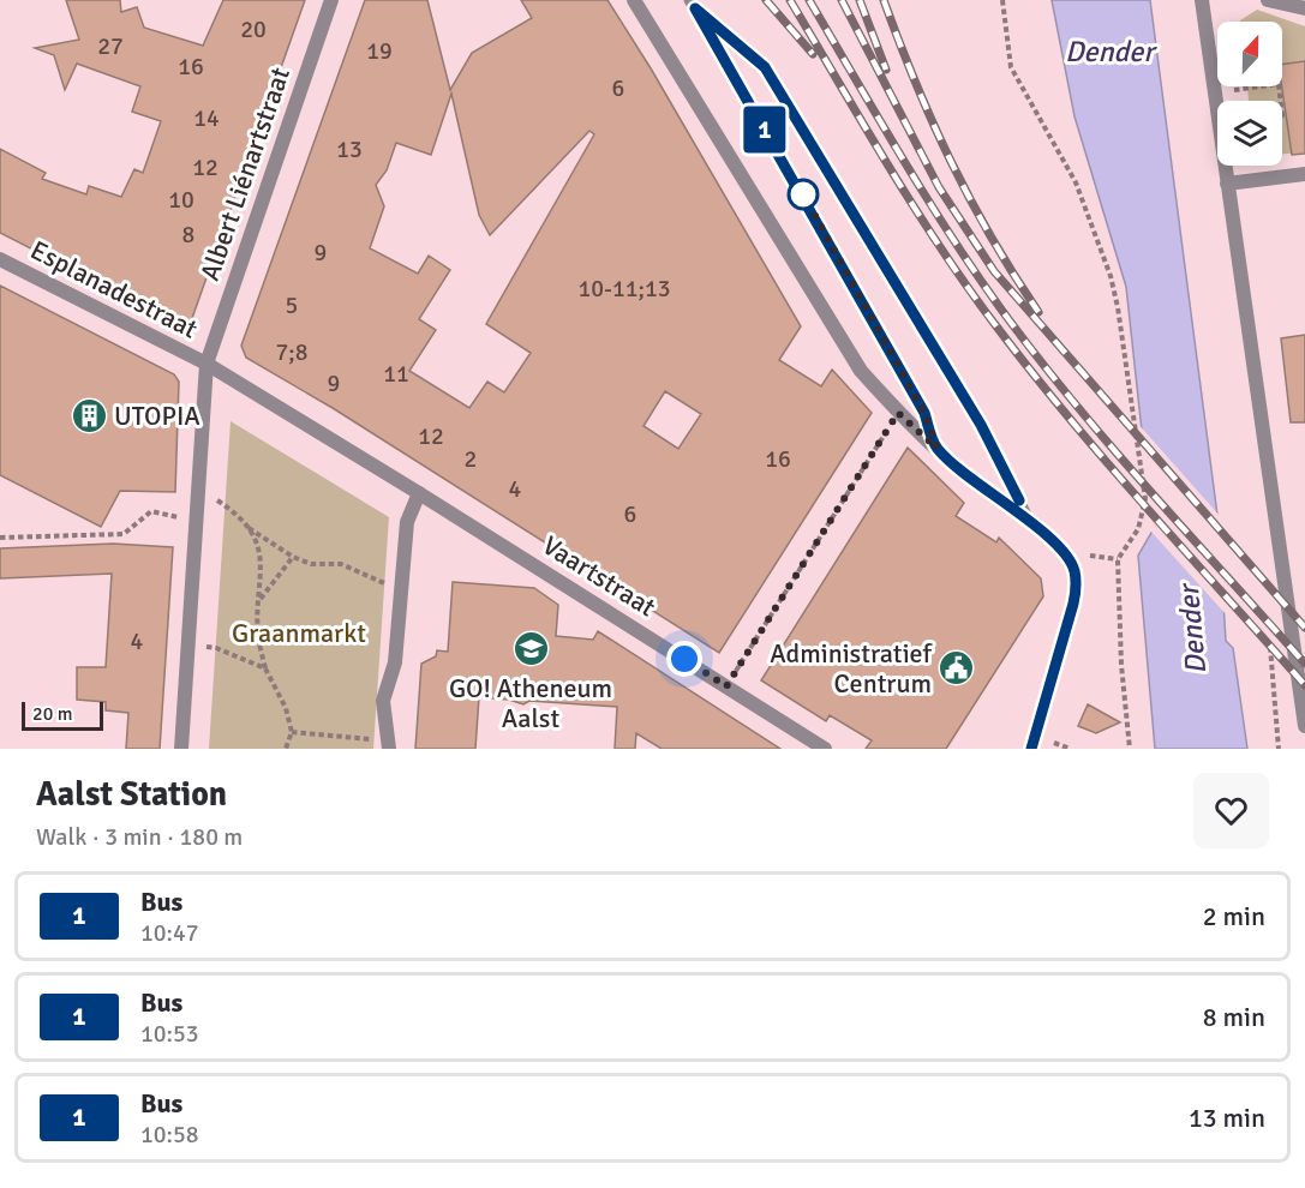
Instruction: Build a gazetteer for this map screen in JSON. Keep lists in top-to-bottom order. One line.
{"streets":{"street":["Albert Liénartstraat","Esplanadestraat","Vaartstraat"]},"crossings":[["Albert Liénartstraat","Esplanadestraat"]],"water":["Dender"],"parks":["Graanmarkt"],"places":{"building":["UTOPIA"],"school or university":["GO! Atheneum Aalst"],"public building":["Administratief Centrum"]},"lines":["bus line 1"],"house_numbers":["20","27","19","16","6","14","13","12","10","8","9","10-11;13","5","7;8","11","9","12","2","16","4","6","4"],"scale_bar":"20 m","north":"top","page":{"on_map":"1","scale":"20 m","heading":["Aalst Station","Walk · 3 min · 180 m"],"list":[{"mark":"1","name":"Bus","note":"10:47","value":"2 min"},{"mark":"1","name":"Bus","note":"10:53","value":"8 min"},{"mark":"1","name":"Bus","note":"10:58","value":"13 min"}]}}
